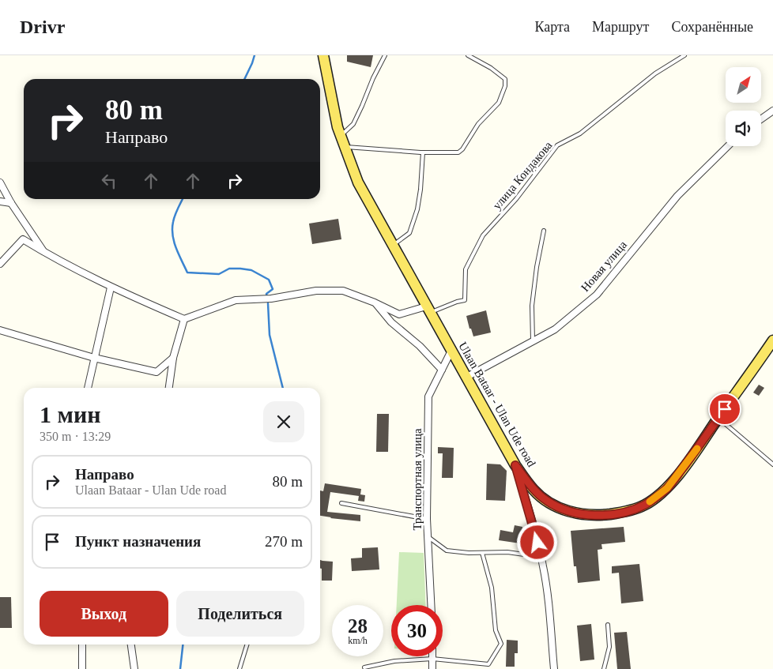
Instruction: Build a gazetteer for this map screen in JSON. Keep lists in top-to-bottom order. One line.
{"streets":{"main road":["Ulaan Bataar - Ulan Ude road"],"street":["Новая улица","Транспортная улица"],"lane":["улица Кондакова"]},"crossings":[["улица Кондакова","Ulaan Bataar - Ulan Ude road"],["Новая улица","Ulaan Bataar - Ulan Ude road"],["Ulaan Bataar - Ulan Ude road","Транспортная улица"]],"north":"top right","page":{"header":"Drivr","nav":["Карта","Маршрут","Сохранённые"],"turn":["80 m","Направо"],"heading":["1 мин","350 m · 13:29"],"list":[{"name":"Направо","note":"Ulaan Bataar - Ulan Ude road","value":"80 m"},{"name":"Пункт назначения","value":"270 m"}],"buttons":["Выход","Поделиться"],"speed":"28 km/h","limit":"30"}}
